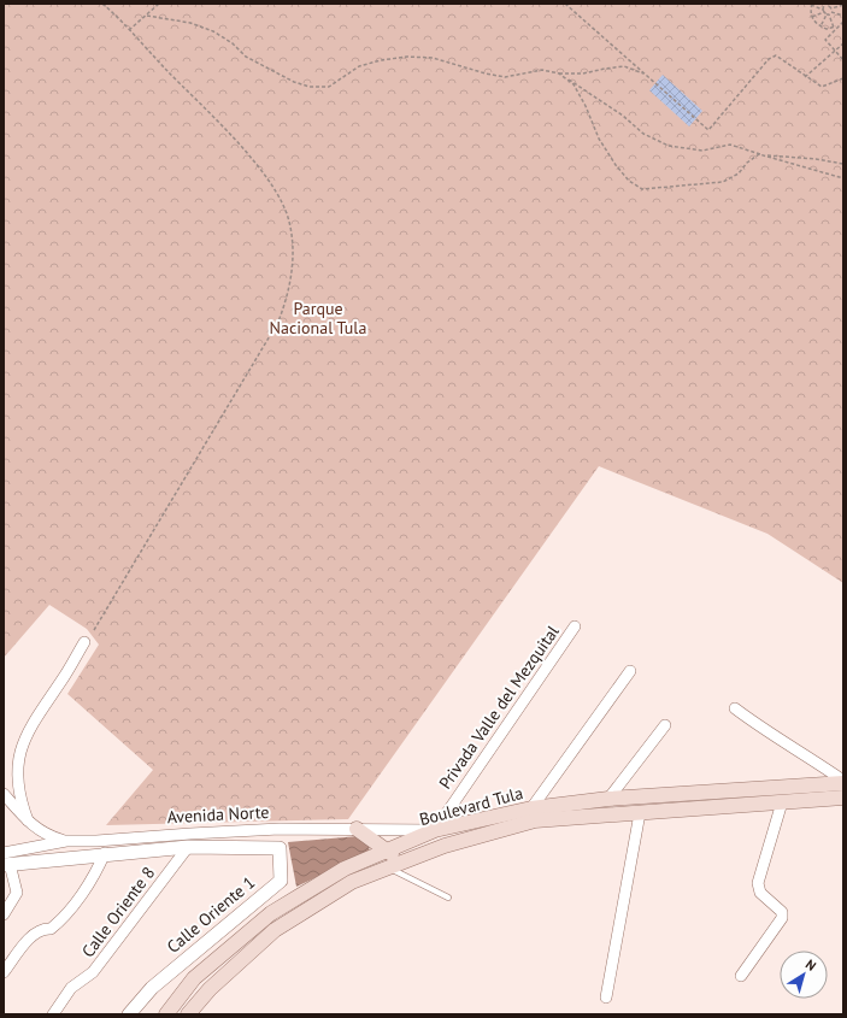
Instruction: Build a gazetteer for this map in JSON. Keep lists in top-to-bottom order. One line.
{"streets":{"main road":["Boulevard Tula"],"street":["Privada Valle del Mezquital","Avenida Norte","Calle Oriente 8","Calle Oriente 1"]},"crossings":[["Privada Valle del Mezquital","Boulevard Tula"],["Privada Valle del Mezquital","Avenida Norte"],["Boulevard Tula","Avenida Norte"],["Avenida Norte","Calle Oriente 8"],["Avenida Norte","Calle Oriente 1"]],"parks":["Parque Nacional Tula"],"north":"top right"}
